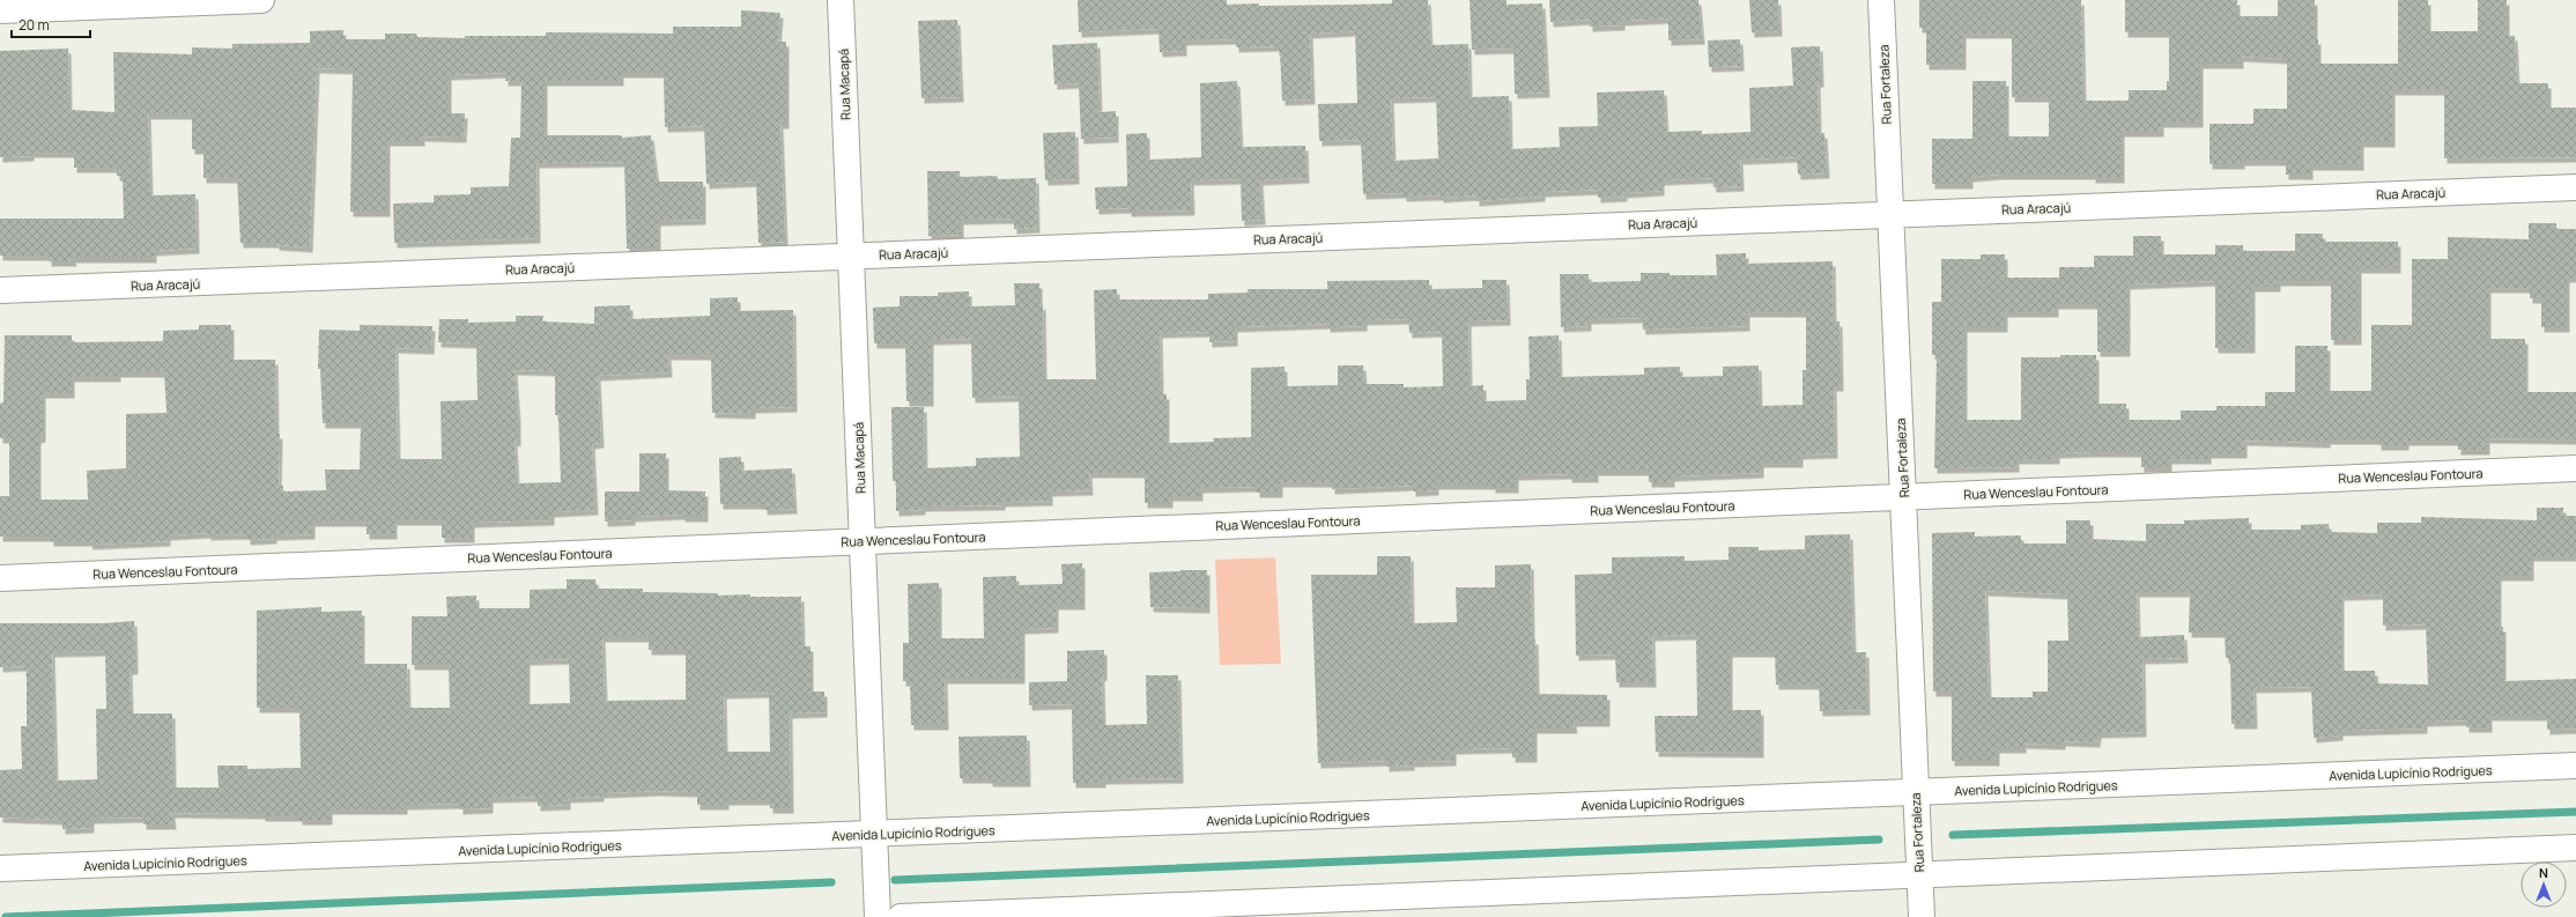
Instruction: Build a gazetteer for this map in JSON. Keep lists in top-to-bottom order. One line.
{"streets":{"street":["Rua Macapá","Rua Fortaleza","Rua Aracajú","Rua Wenceslau Fontoura","Avenida Lupicínio Rodrigues"]},"crossings":[["Rua Macapá","Rua Aracajú"],["Rua Macapá","Rua Wenceslau Fontoura"],["Rua Macapá","Avenida Lupicínio Rodrigues"],["Rua Fortaleza","Rua Aracajú"],["Rua Fortaleza","Rua Wenceslau Fontoura"],["Rua Fortaleza","Avenida Lupicínio Rodrigues"]],"scale_bar":"20 m","north":"top"}
